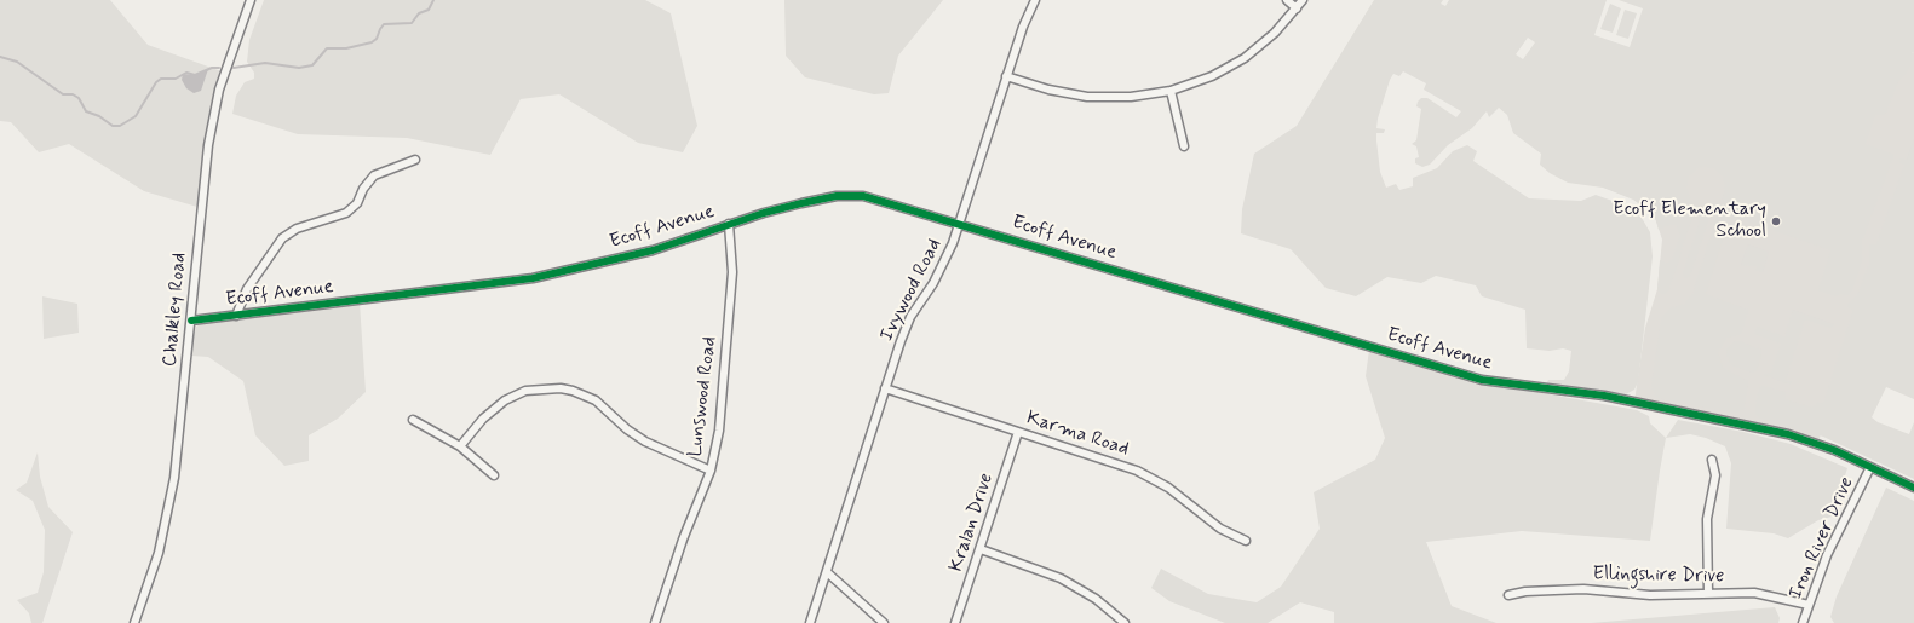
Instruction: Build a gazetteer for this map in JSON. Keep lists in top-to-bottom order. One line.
{"streets":{"street":["Ecoff Avenue","Ivywood Road","Chalkley Road","Lunswood Road","Karma Road","Kralan Drive","Iron River Drive","Ellingshire Drive"]},"crossings":[["Ecoff Avenue","Ivywood Road"],["Ecoff Avenue","Chalkley Road"],["Ecoff Avenue","Lunswood Road"],["Ecoff Avenue","Iron River Drive"],["Ivywood Road","Karma Road"],["Karma Road","Kralan Drive"],["Iron River Drive","Ellingshire Drive"]],"places":["Ecoff Elementary School"]}
